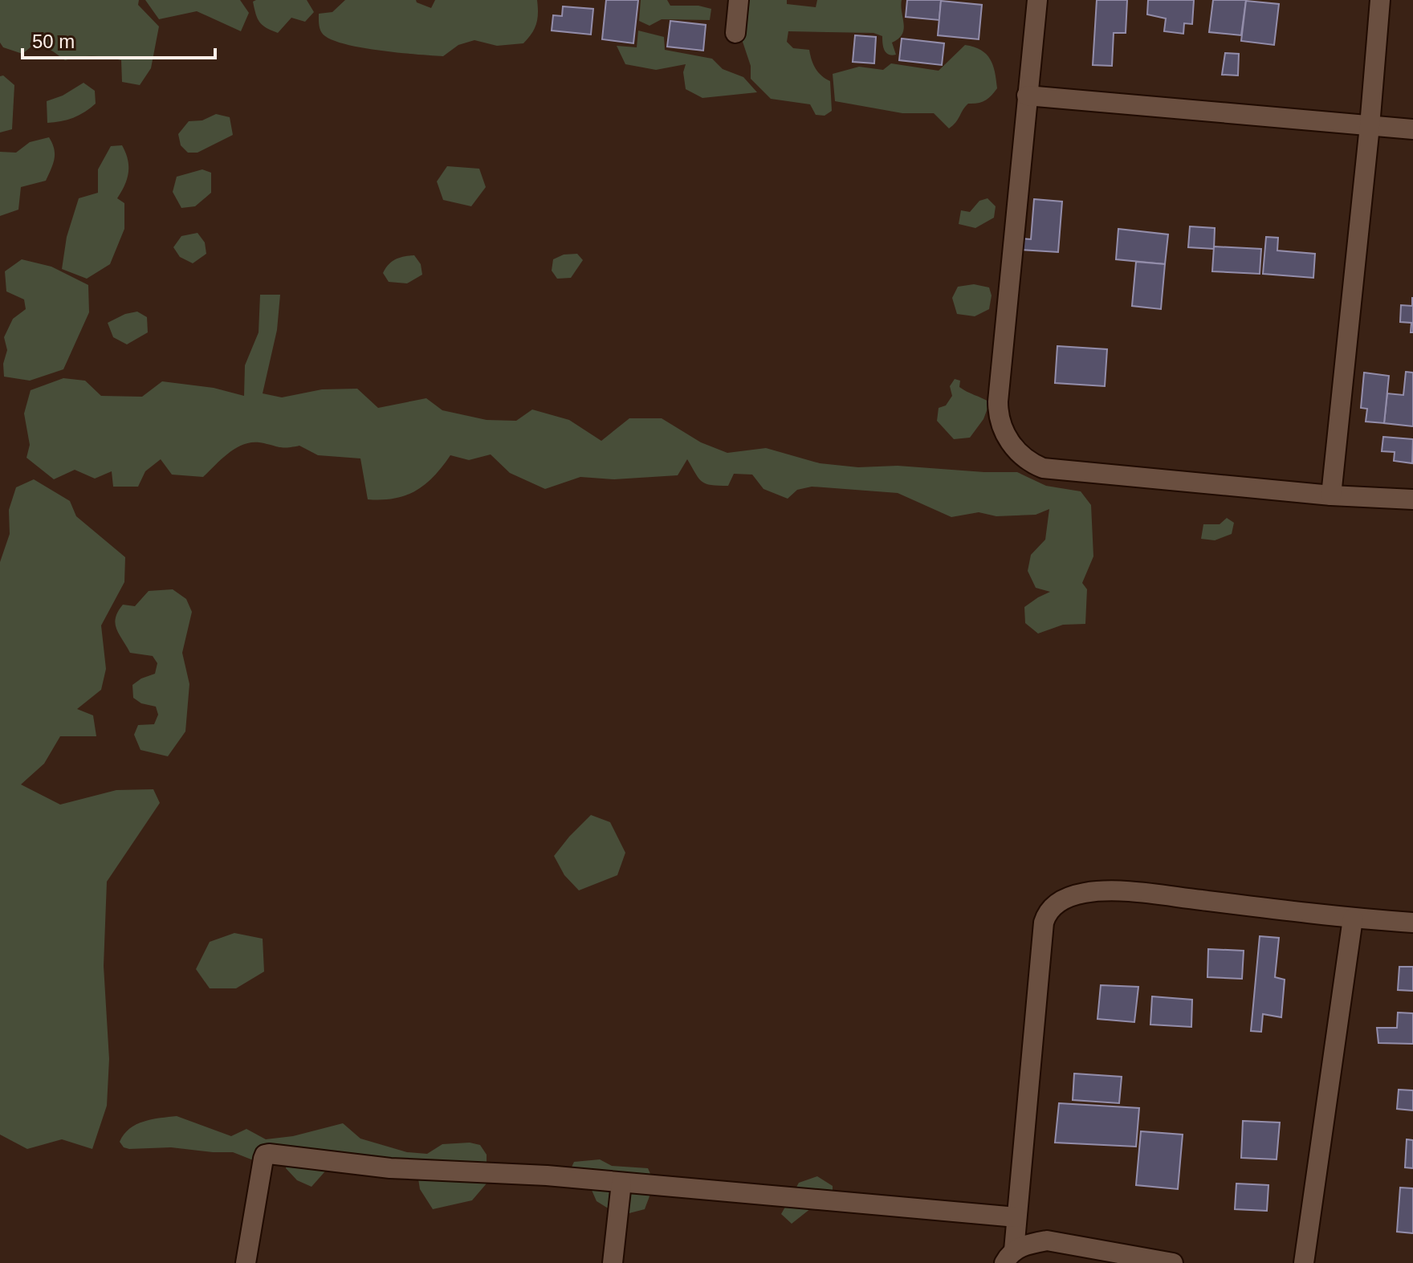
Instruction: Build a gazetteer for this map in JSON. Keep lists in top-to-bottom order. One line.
{"scale_bar":"50 m"}
